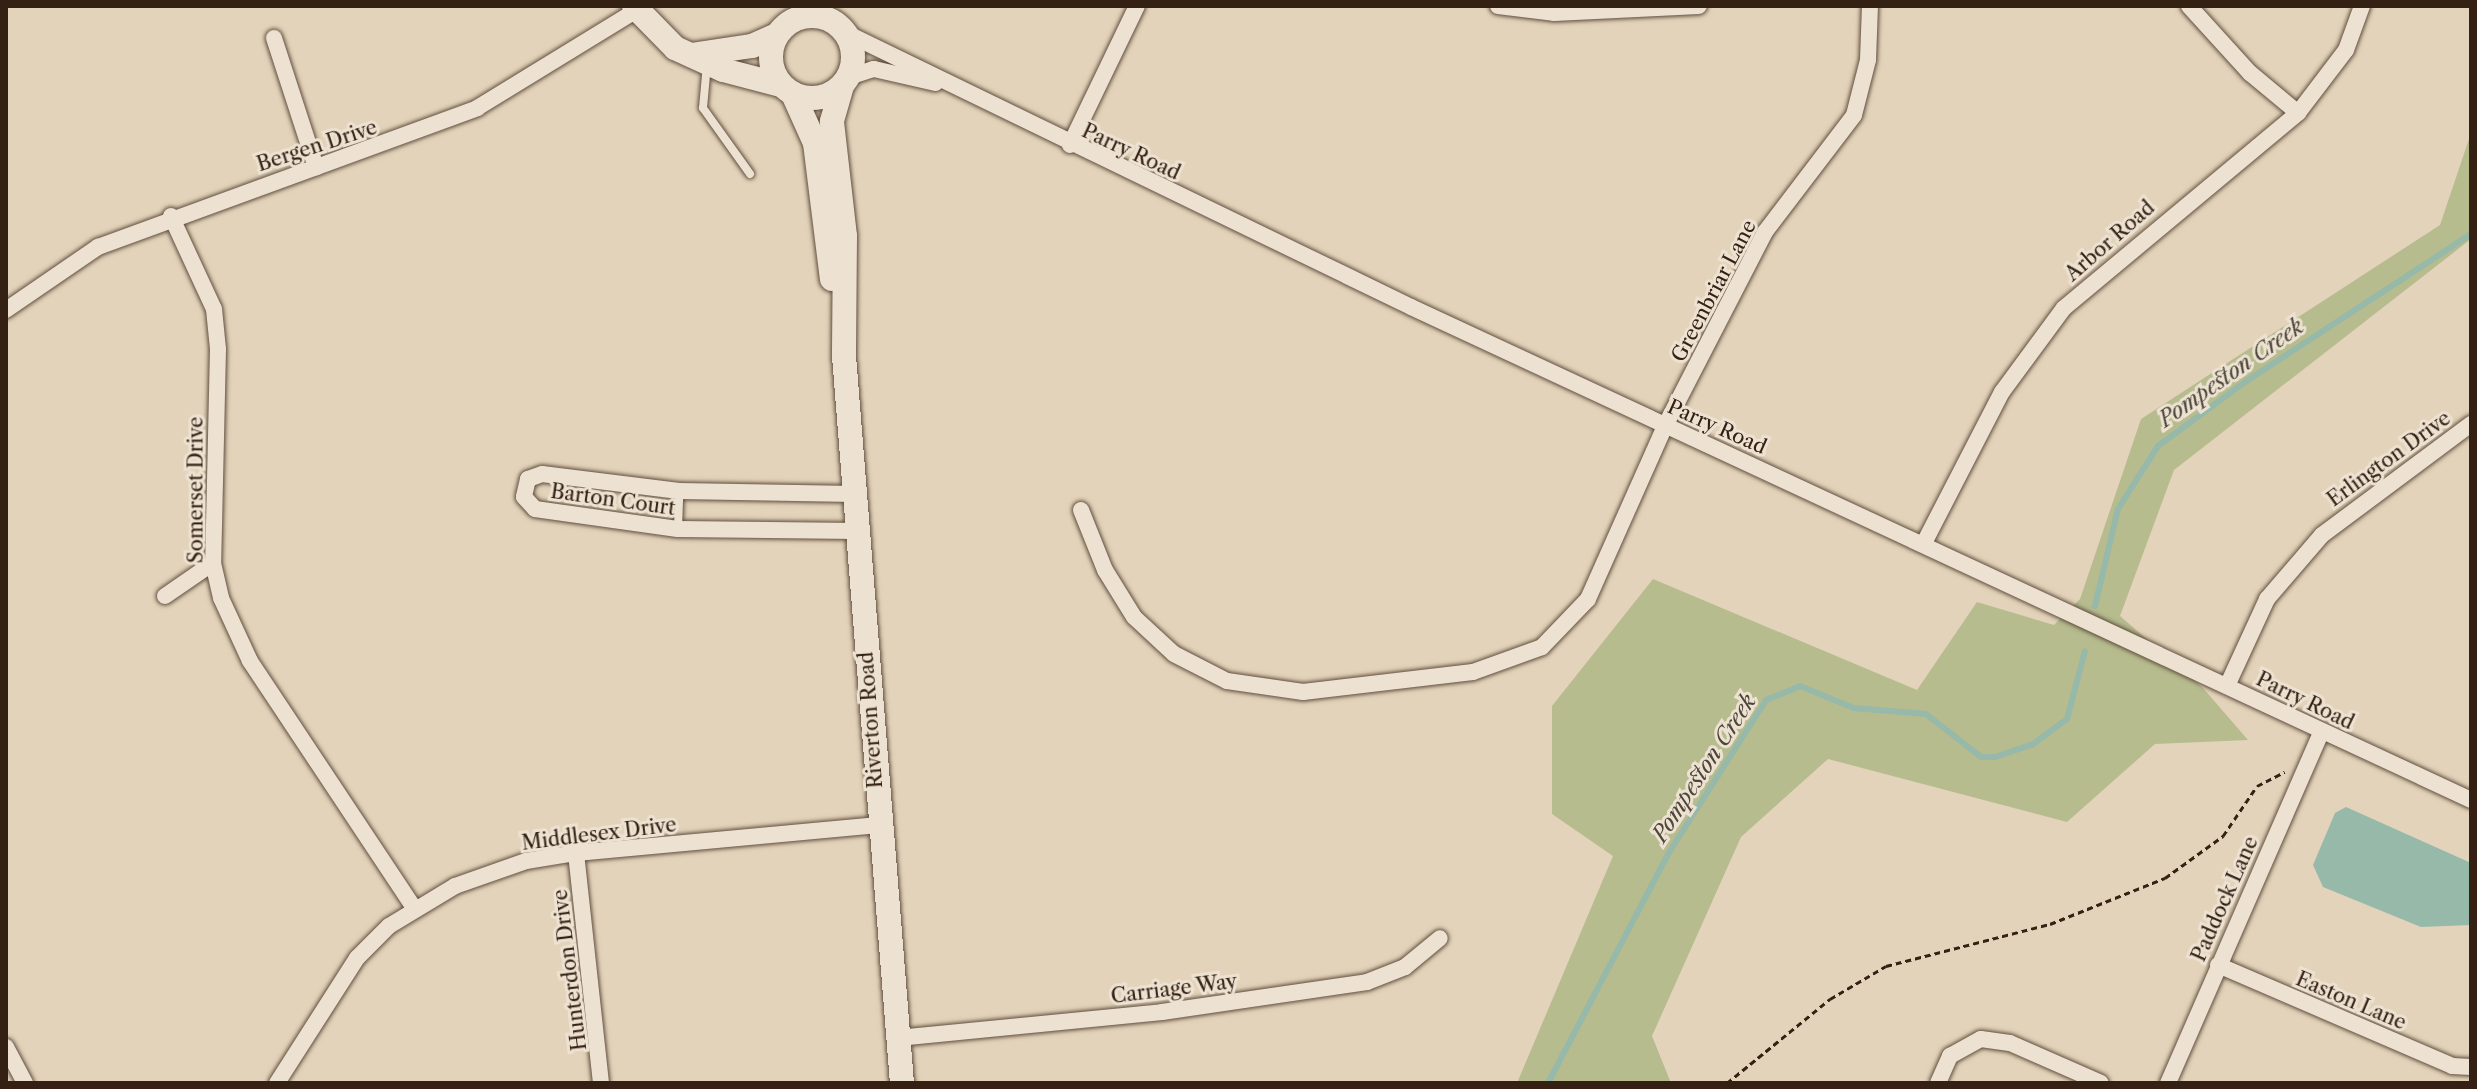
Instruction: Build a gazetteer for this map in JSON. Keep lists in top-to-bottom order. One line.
{"streets":{"main road":["Riverton Road"],"street":["Bergen Drive","Parry Road","Arbor Road","Greenbriar Lane","Erlington Drive","Somerset Drive","Barton Court","Middlesex Drive","Paddock Lane","Hunterdon Drive","Carriage Way","Easton Lane"]},"crossings":[["Bergen Drive","Somerset Drive"],["Parry Road","Arbor Road"],["Parry Road","Greenbriar Lane"],["Parry Road","Erlington Drive"],["Parry Road","Riverton Road"],["Parry Road","Paddock Lane"],["Somerset Drive","Middlesex Drive"],["Barton Court","Riverton Road"],["Riverton Road","Middlesex Drive"],["Riverton Road","Carriage Way"],["Middlesex Drive","Hunterdon Drive"],["Paddock Lane","Easton Lane"]],"water":["Pompeston Creek"]}
